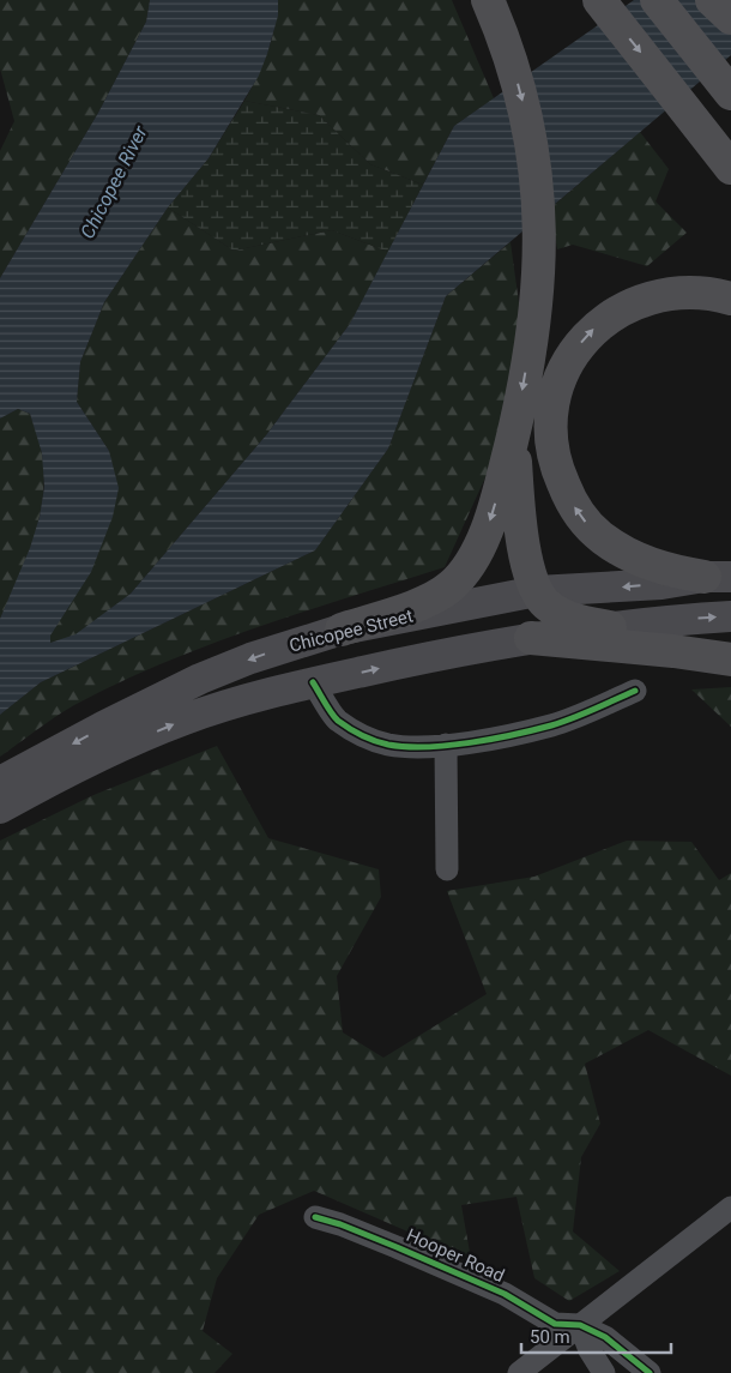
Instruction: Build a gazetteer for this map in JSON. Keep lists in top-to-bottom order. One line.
{"streets":{"main road":["Chicopee Street"],"street":["Hooper Road"]},"water":["Chicopee River"],"scale_bar":"50 m"}
